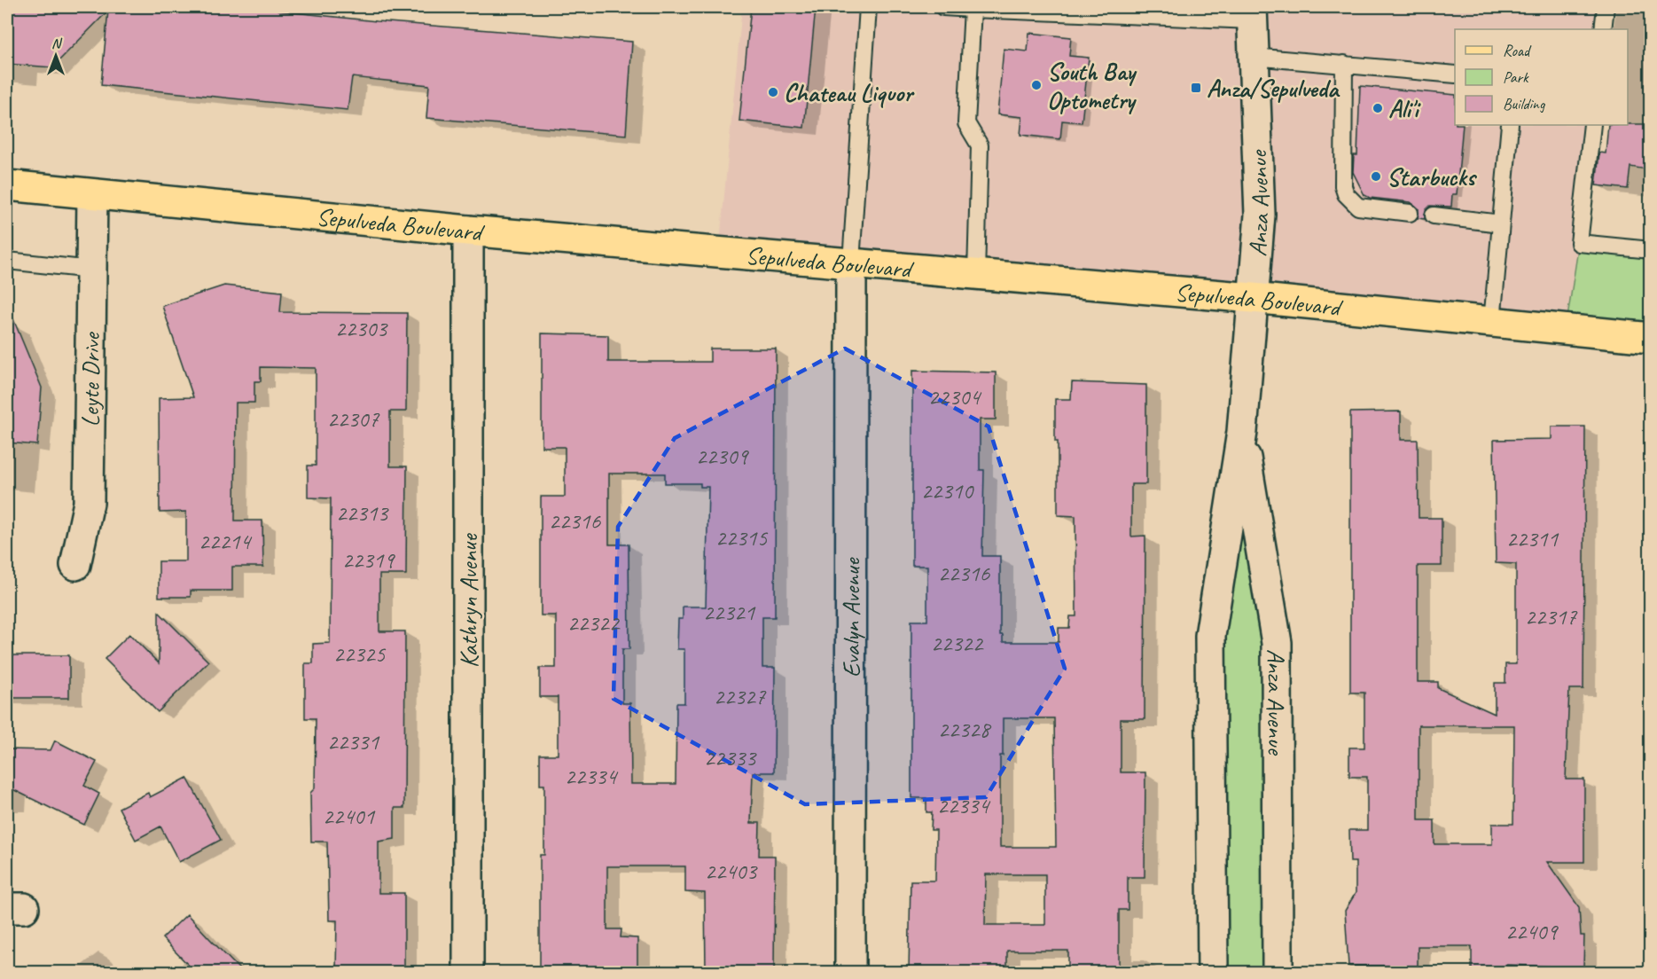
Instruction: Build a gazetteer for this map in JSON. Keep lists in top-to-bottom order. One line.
{"streets":{"main road":["Sepulveda Boulevard"],"street":["Anza Avenue","Leyte Drive","Kathryn Avenue","Evalyn Avenue"]},"crossings":[["Anza Avenue","Sepulveda Boulevard"],["Sepulveda Boulevard","Leyte Drive"],["Sepulveda Boulevard","Kathryn Avenue"],["Sepulveda Boulevard","Evalyn Avenue"]],"places":{"other":["South Bay Optometry","Chateau Liquor","Ali'i","Starbucks"],"transit":["Anza/Sepulveda"]},"house_numbers":["22303","22304","22307","22309","22310","22313","22316","22315","22311","22214","22319","22316","22321","22317","22322","22322","22325","22327","22328","22331","22333","22334","22334","22401","22403","22409"],"legend":["Road","Park","Building"],"north":"top"}
